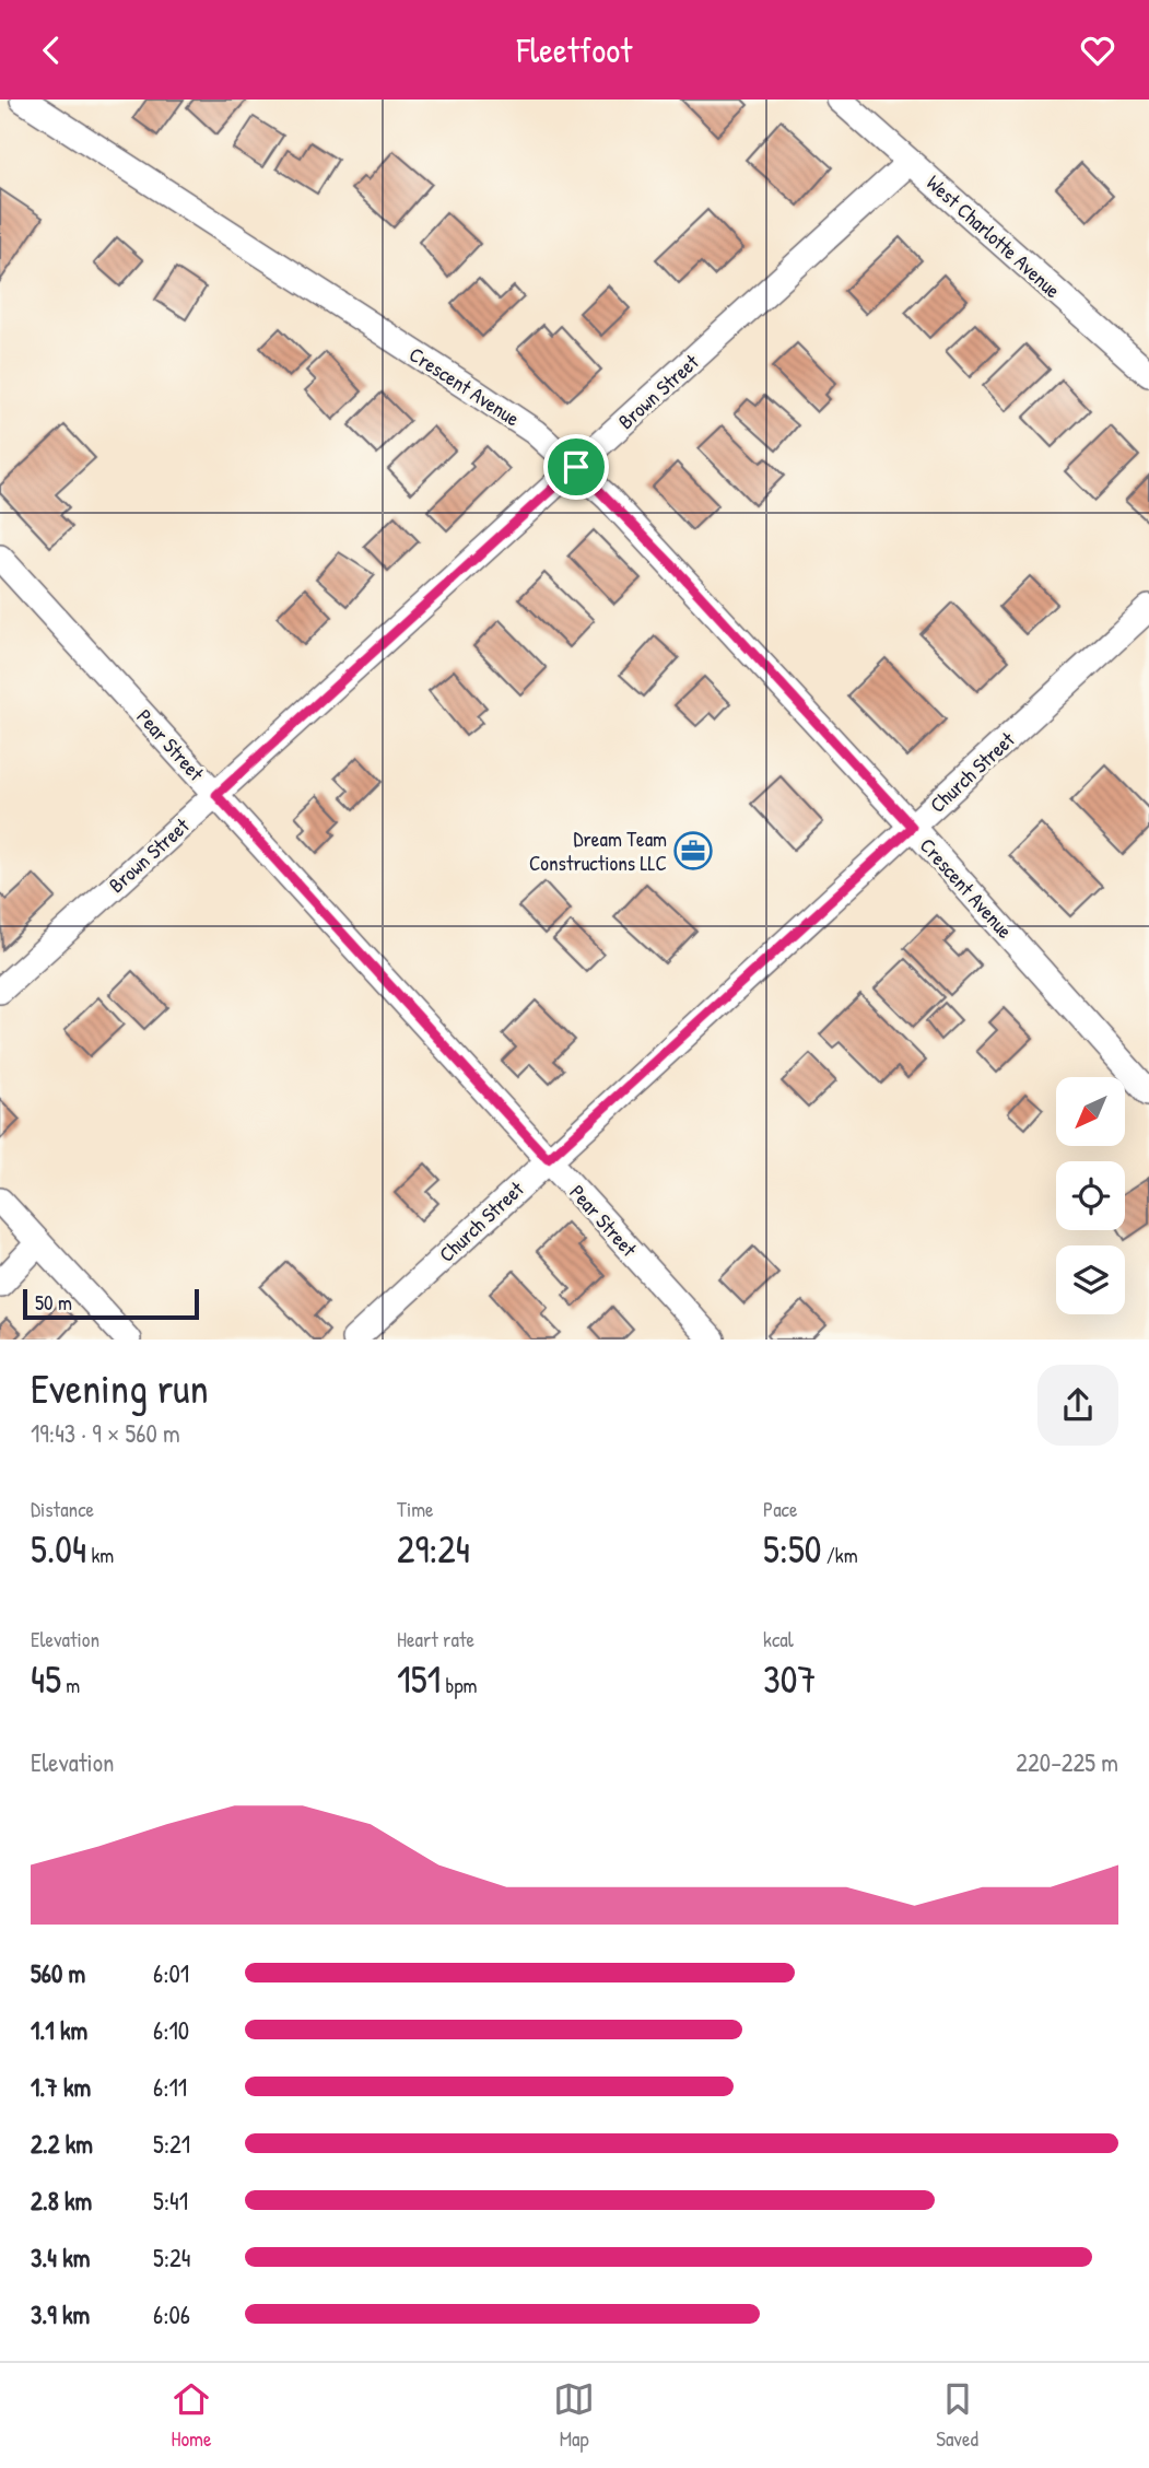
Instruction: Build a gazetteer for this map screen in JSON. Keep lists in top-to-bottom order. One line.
{"streets":{"street":["West Charlotte Avenue","Crescent Avenue","Brown Street","Pear Street","Church Street"]},"crossings":[["West Charlotte Avenue","Brown Street"],["Crescent Avenue","Brown Street"],["Crescent Avenue","Church Street"],["Brown Street","Pear Street"],["Pear Street","Church Street"]],"places":{"office":["Dream Team Constructions LLC"]},"scale_bar":"50 m","north":"bottom left","page":{"header":"Fleetfoot","scale":"50 m","heading":["Evening run","19:43 · 9 × 560 m"],"stats":[["Distance","5.04 km"],["Time","29:24"],["Pace","5:50 /km"],["Elevation","45 m"],["Heart rate","151 bpm"],["kcal","307"]],"chart":["Elevation","220–225 m"],"list":[{"name":"560 m","note":"6:01"},{"name":"1.1 km","note":"6:10"},{"name":"1.7 km","note":"6:11"},{"name":"2.2 km","note":"5:21"},{"name":"2.8 km","note":"5:41"},{"name":"3.4 km","note":"5:24"},{"name":"3.9 km","note":"6:06"}],"tabs":["Home","Map","Saved"]}}
